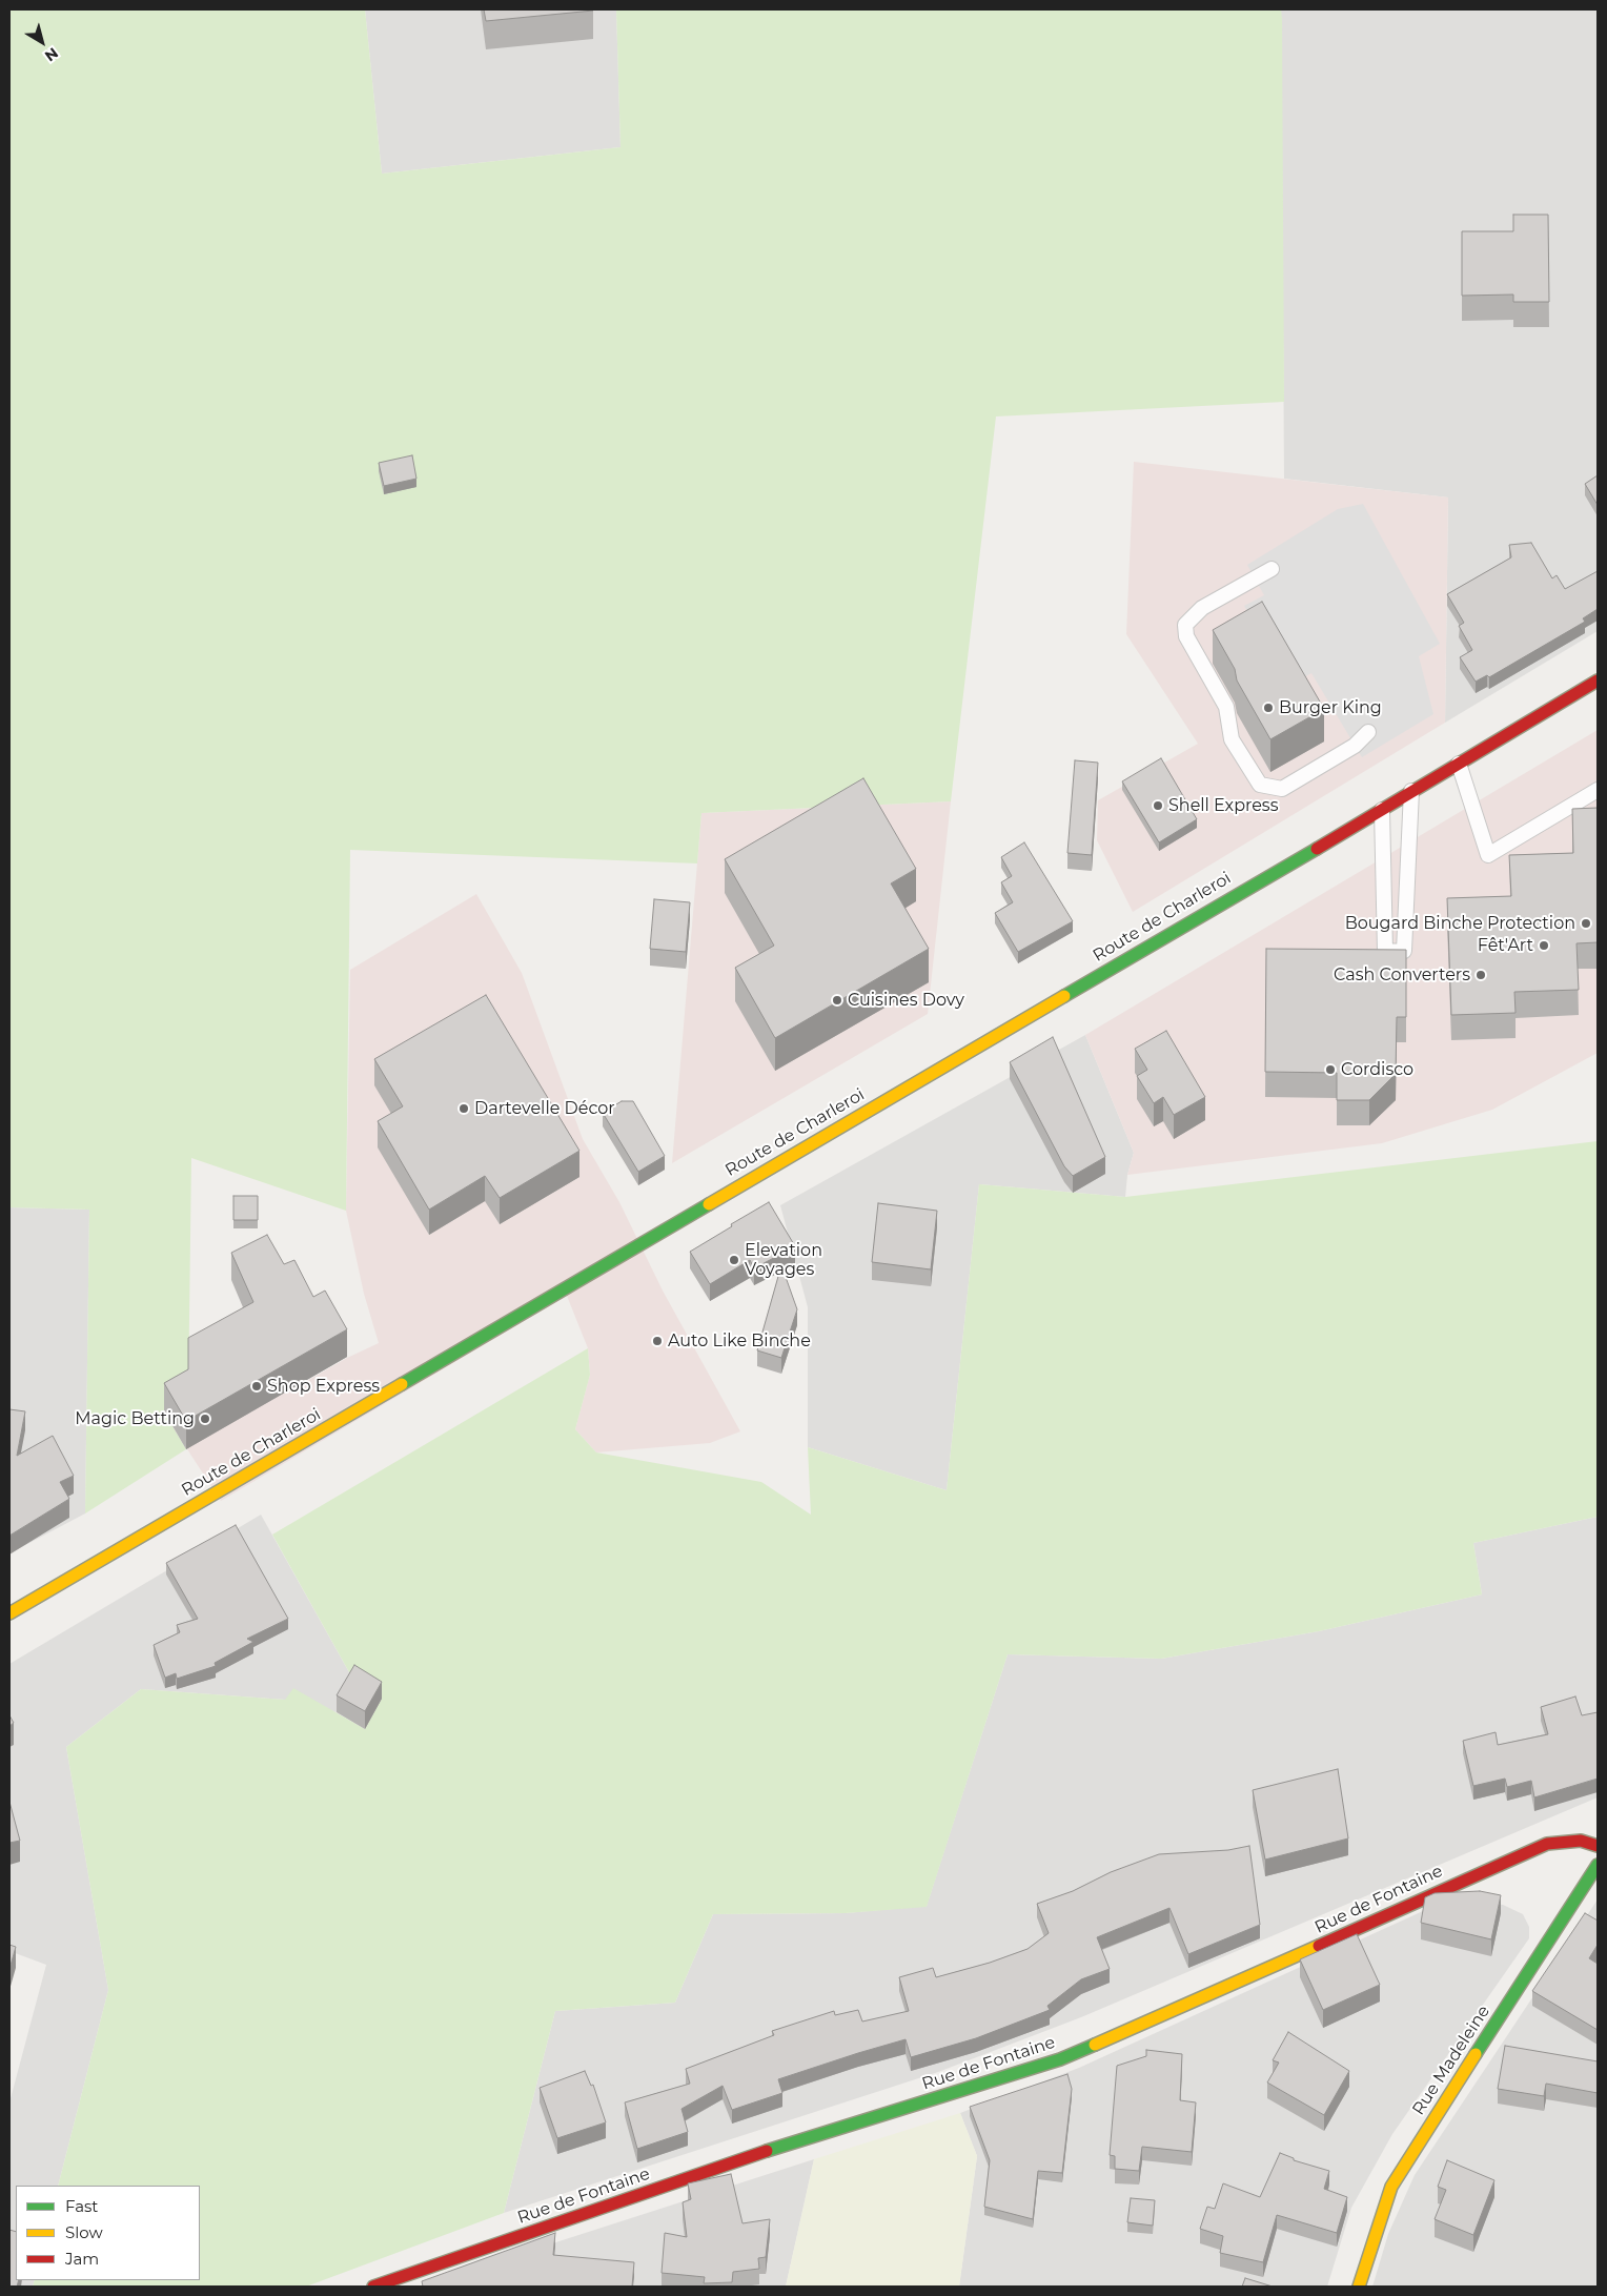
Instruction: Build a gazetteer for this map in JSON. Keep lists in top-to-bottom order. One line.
{"streets":{"main road":["Route de Charleroi","Rue de Fontaine","Rue Madeleine"]},"places":["Burger King","Shell Express","Bougard Binche Protection","Fêt'Art","Cash Converters","Cuisines Dovy","Cordisco","Dartevelle Décor","Elevation Voyages","Auto Like Binche","Shop Express","Magic Betting"],"legend":["Fast","Slow","Jam"],"north":"bottom right"}
